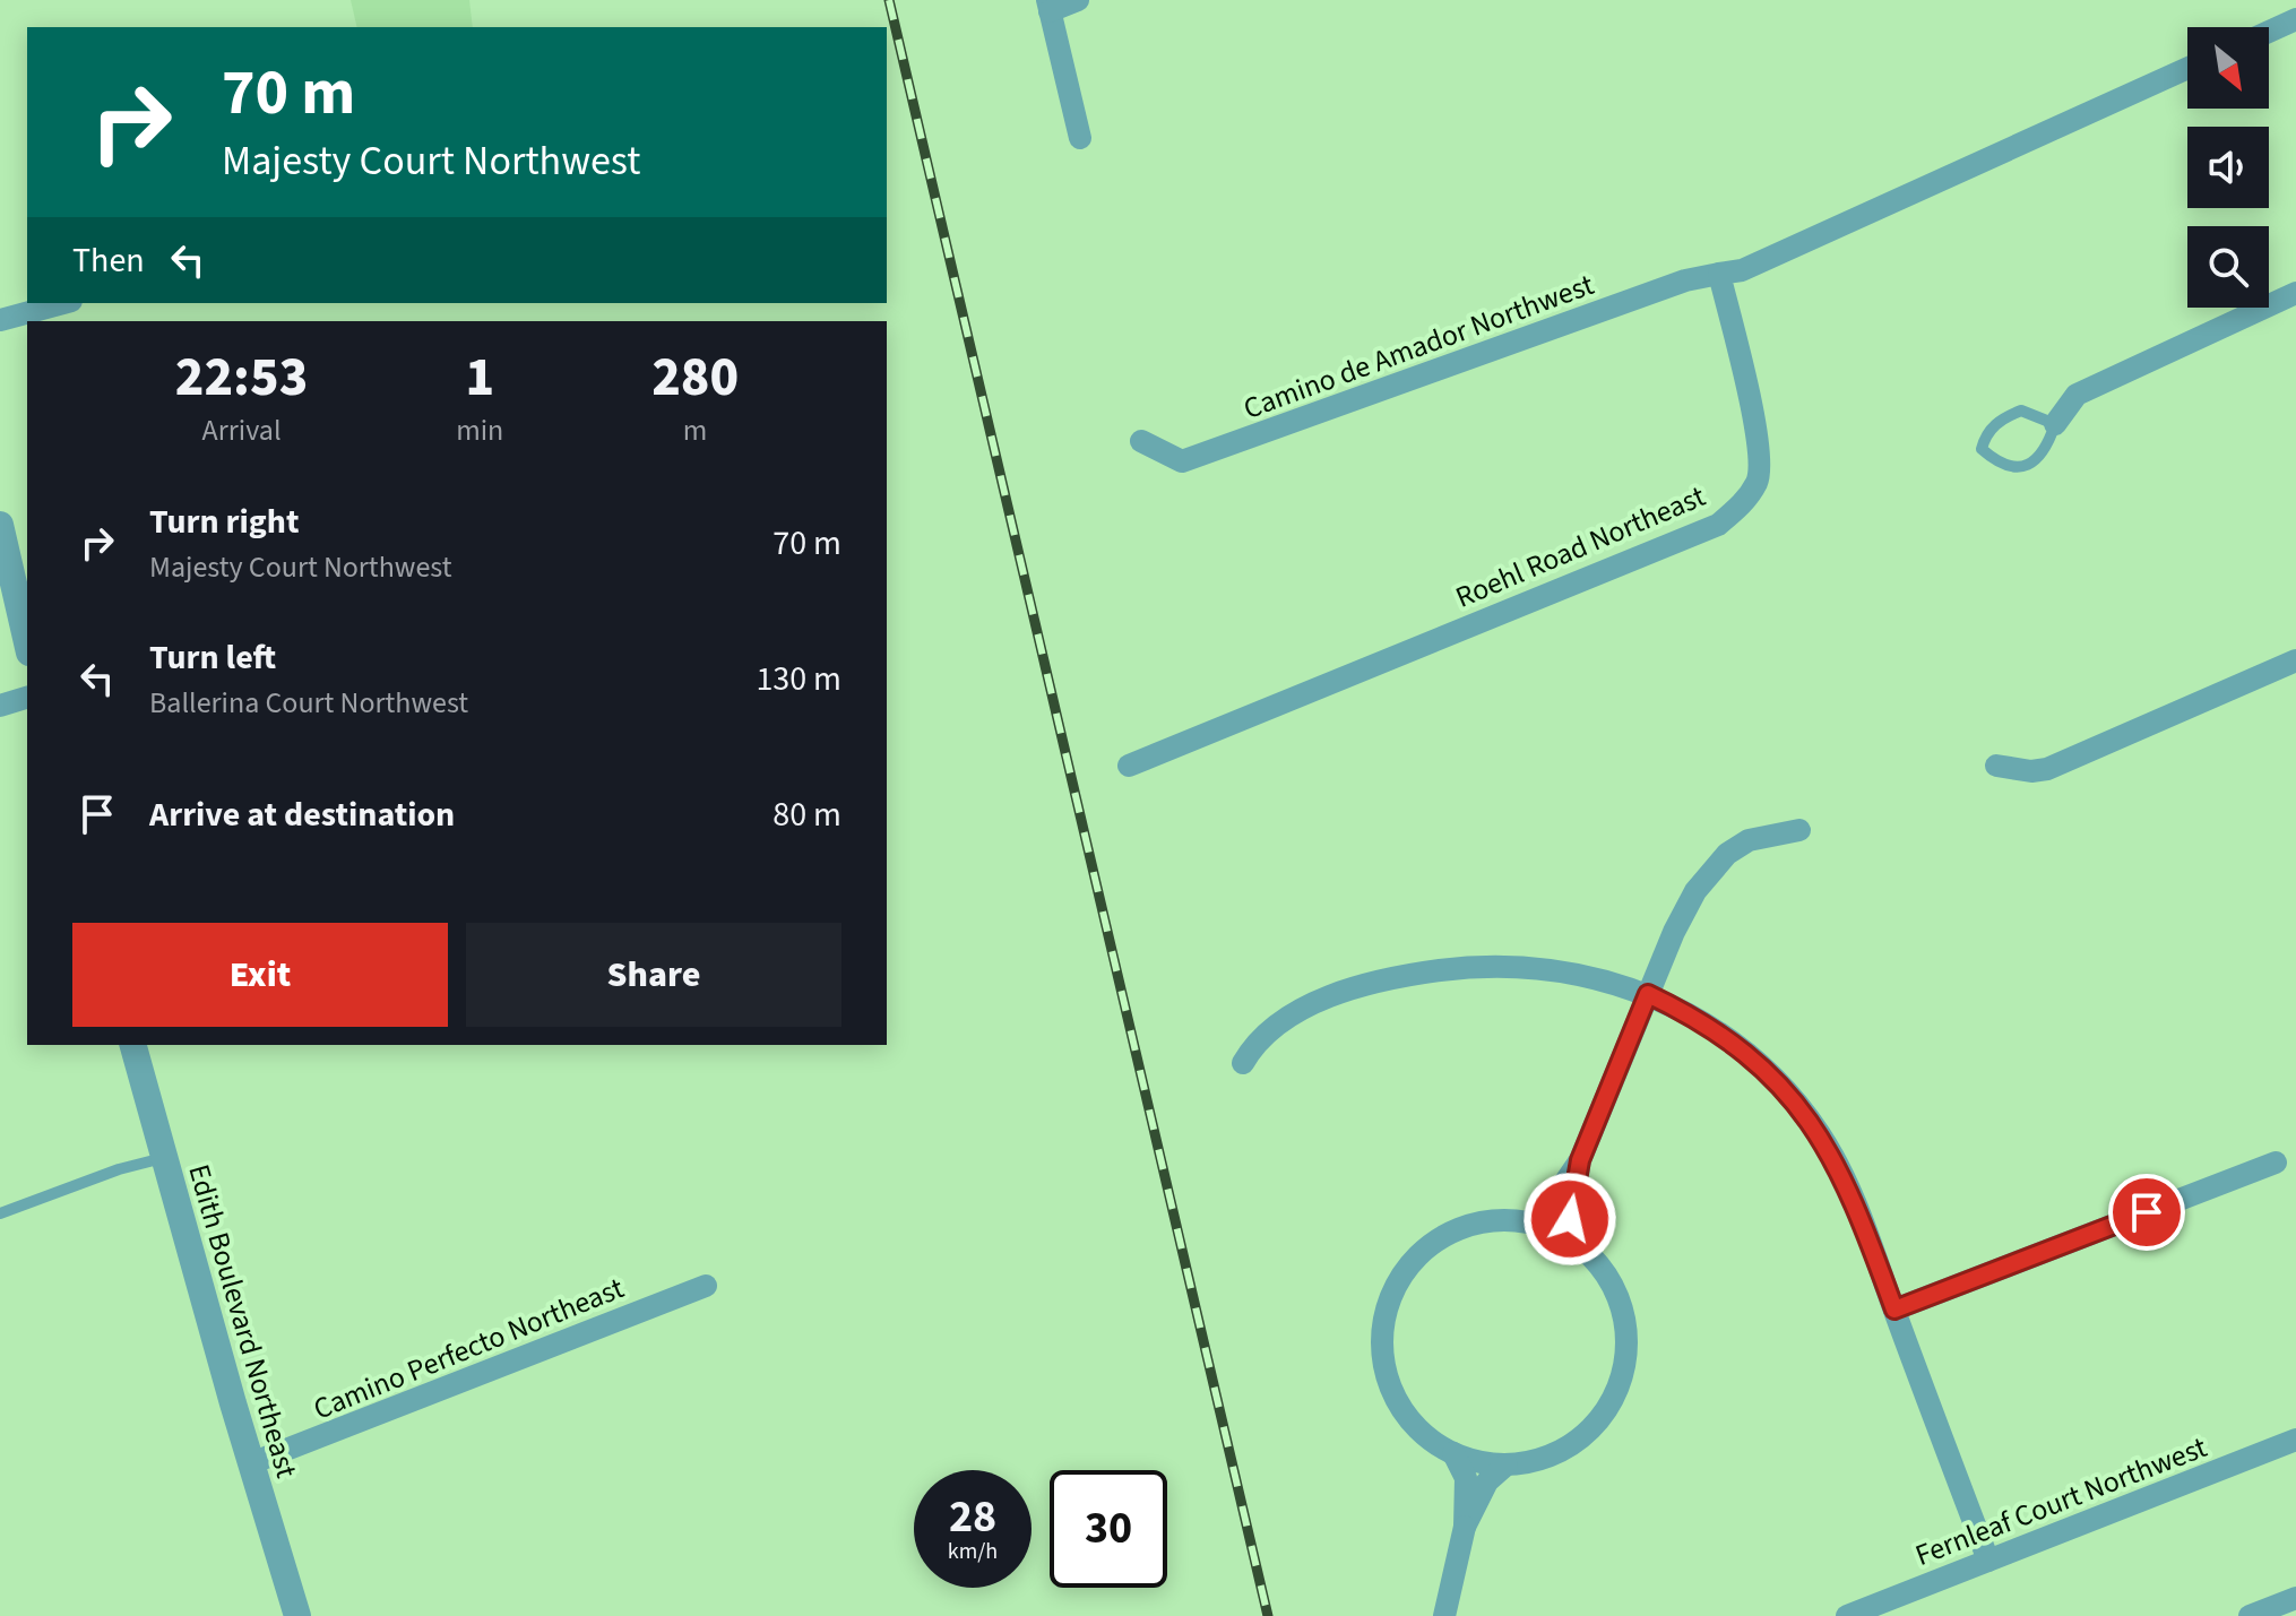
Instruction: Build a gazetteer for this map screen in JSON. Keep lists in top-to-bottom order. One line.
{"streets":{"street":["Camino de Amador Northwest","Roehl Road Northeast","Edith Boulevard Northeast","Camino Perfecto Northeast","Fernleaf Court Northwest"]},"crossings":[["Camino de Amador Northwest","Roehl Road Northeast"],["Edith Boulevard Northeast","Camino Perfecto Northeast"]],"north":"bottom right","page":{"turn":["70 m","Majesty Court Northwest"],"then":"Then","eta":["22:53","Arrival","1","min","280","m"],"list":[{"name":"Turn right","note":"Majesty Court Northwest","value":"70 m"},{"name":"Turn left","note":"Ballerina Court Northwest","value":"130 m"},{"name":"Arrive at destination","value":"80 m"}],"buttons":["Exit","Share"],"speed":"28 km/h","limit":"30"}}
